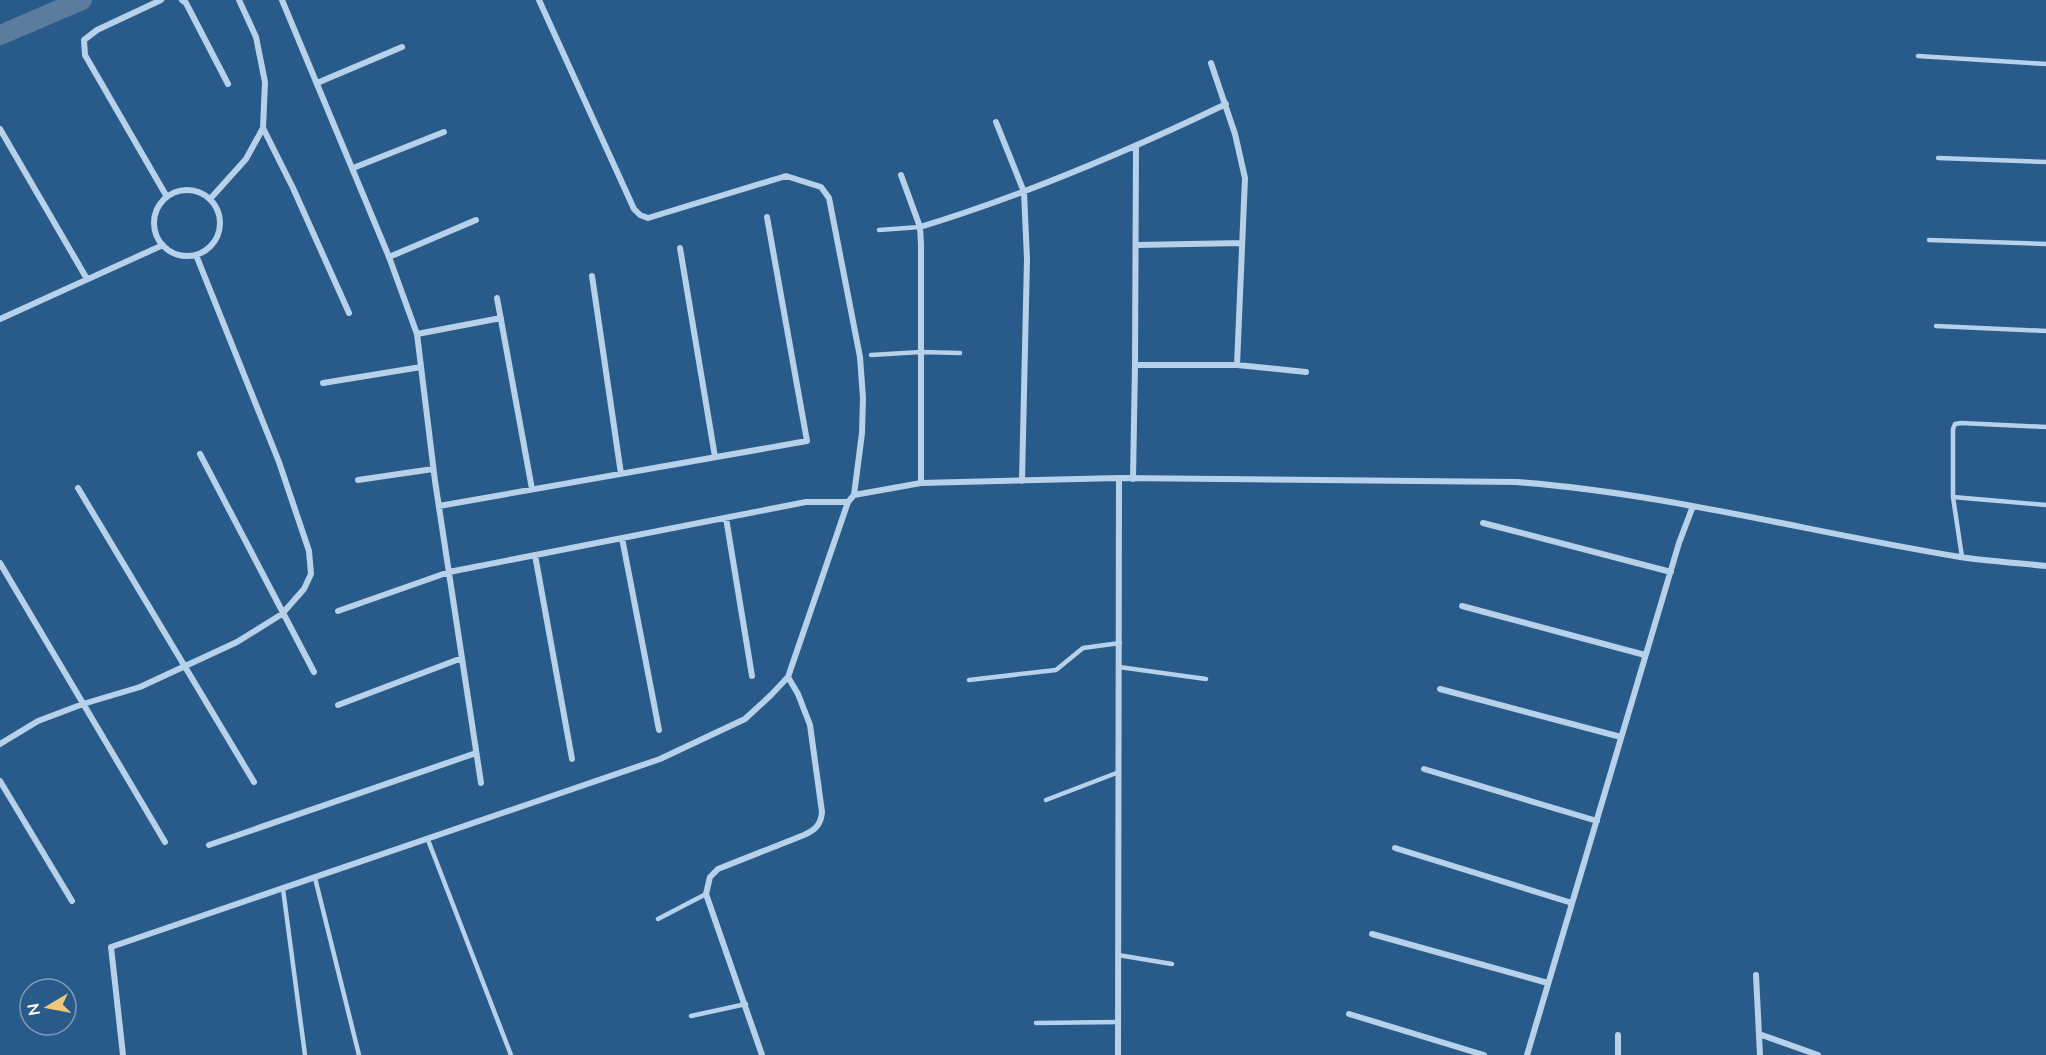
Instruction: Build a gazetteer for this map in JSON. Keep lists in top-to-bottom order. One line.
{"north":"left"}
